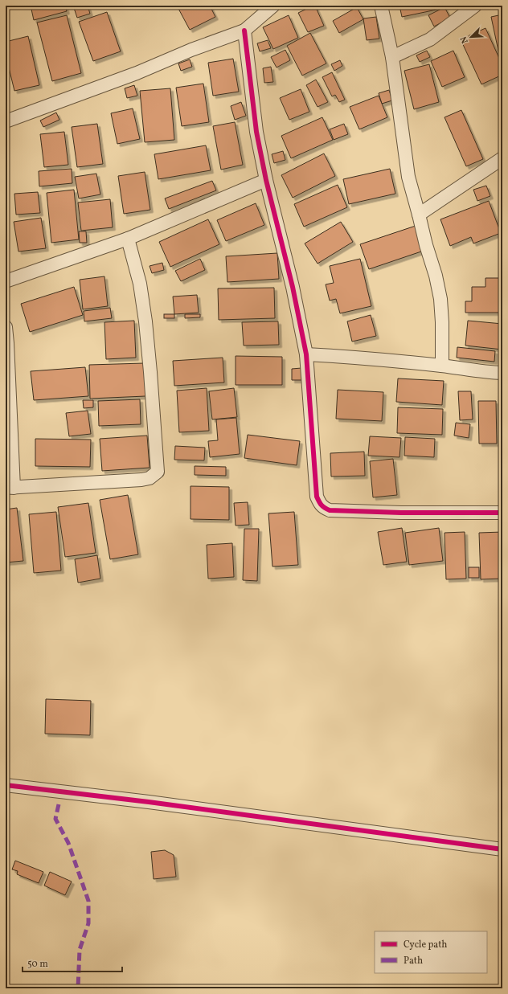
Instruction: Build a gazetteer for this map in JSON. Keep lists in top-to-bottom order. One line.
{"legend":["Cycle path","Path"],"scale_bar":"50 m","north":"bottom left"}
